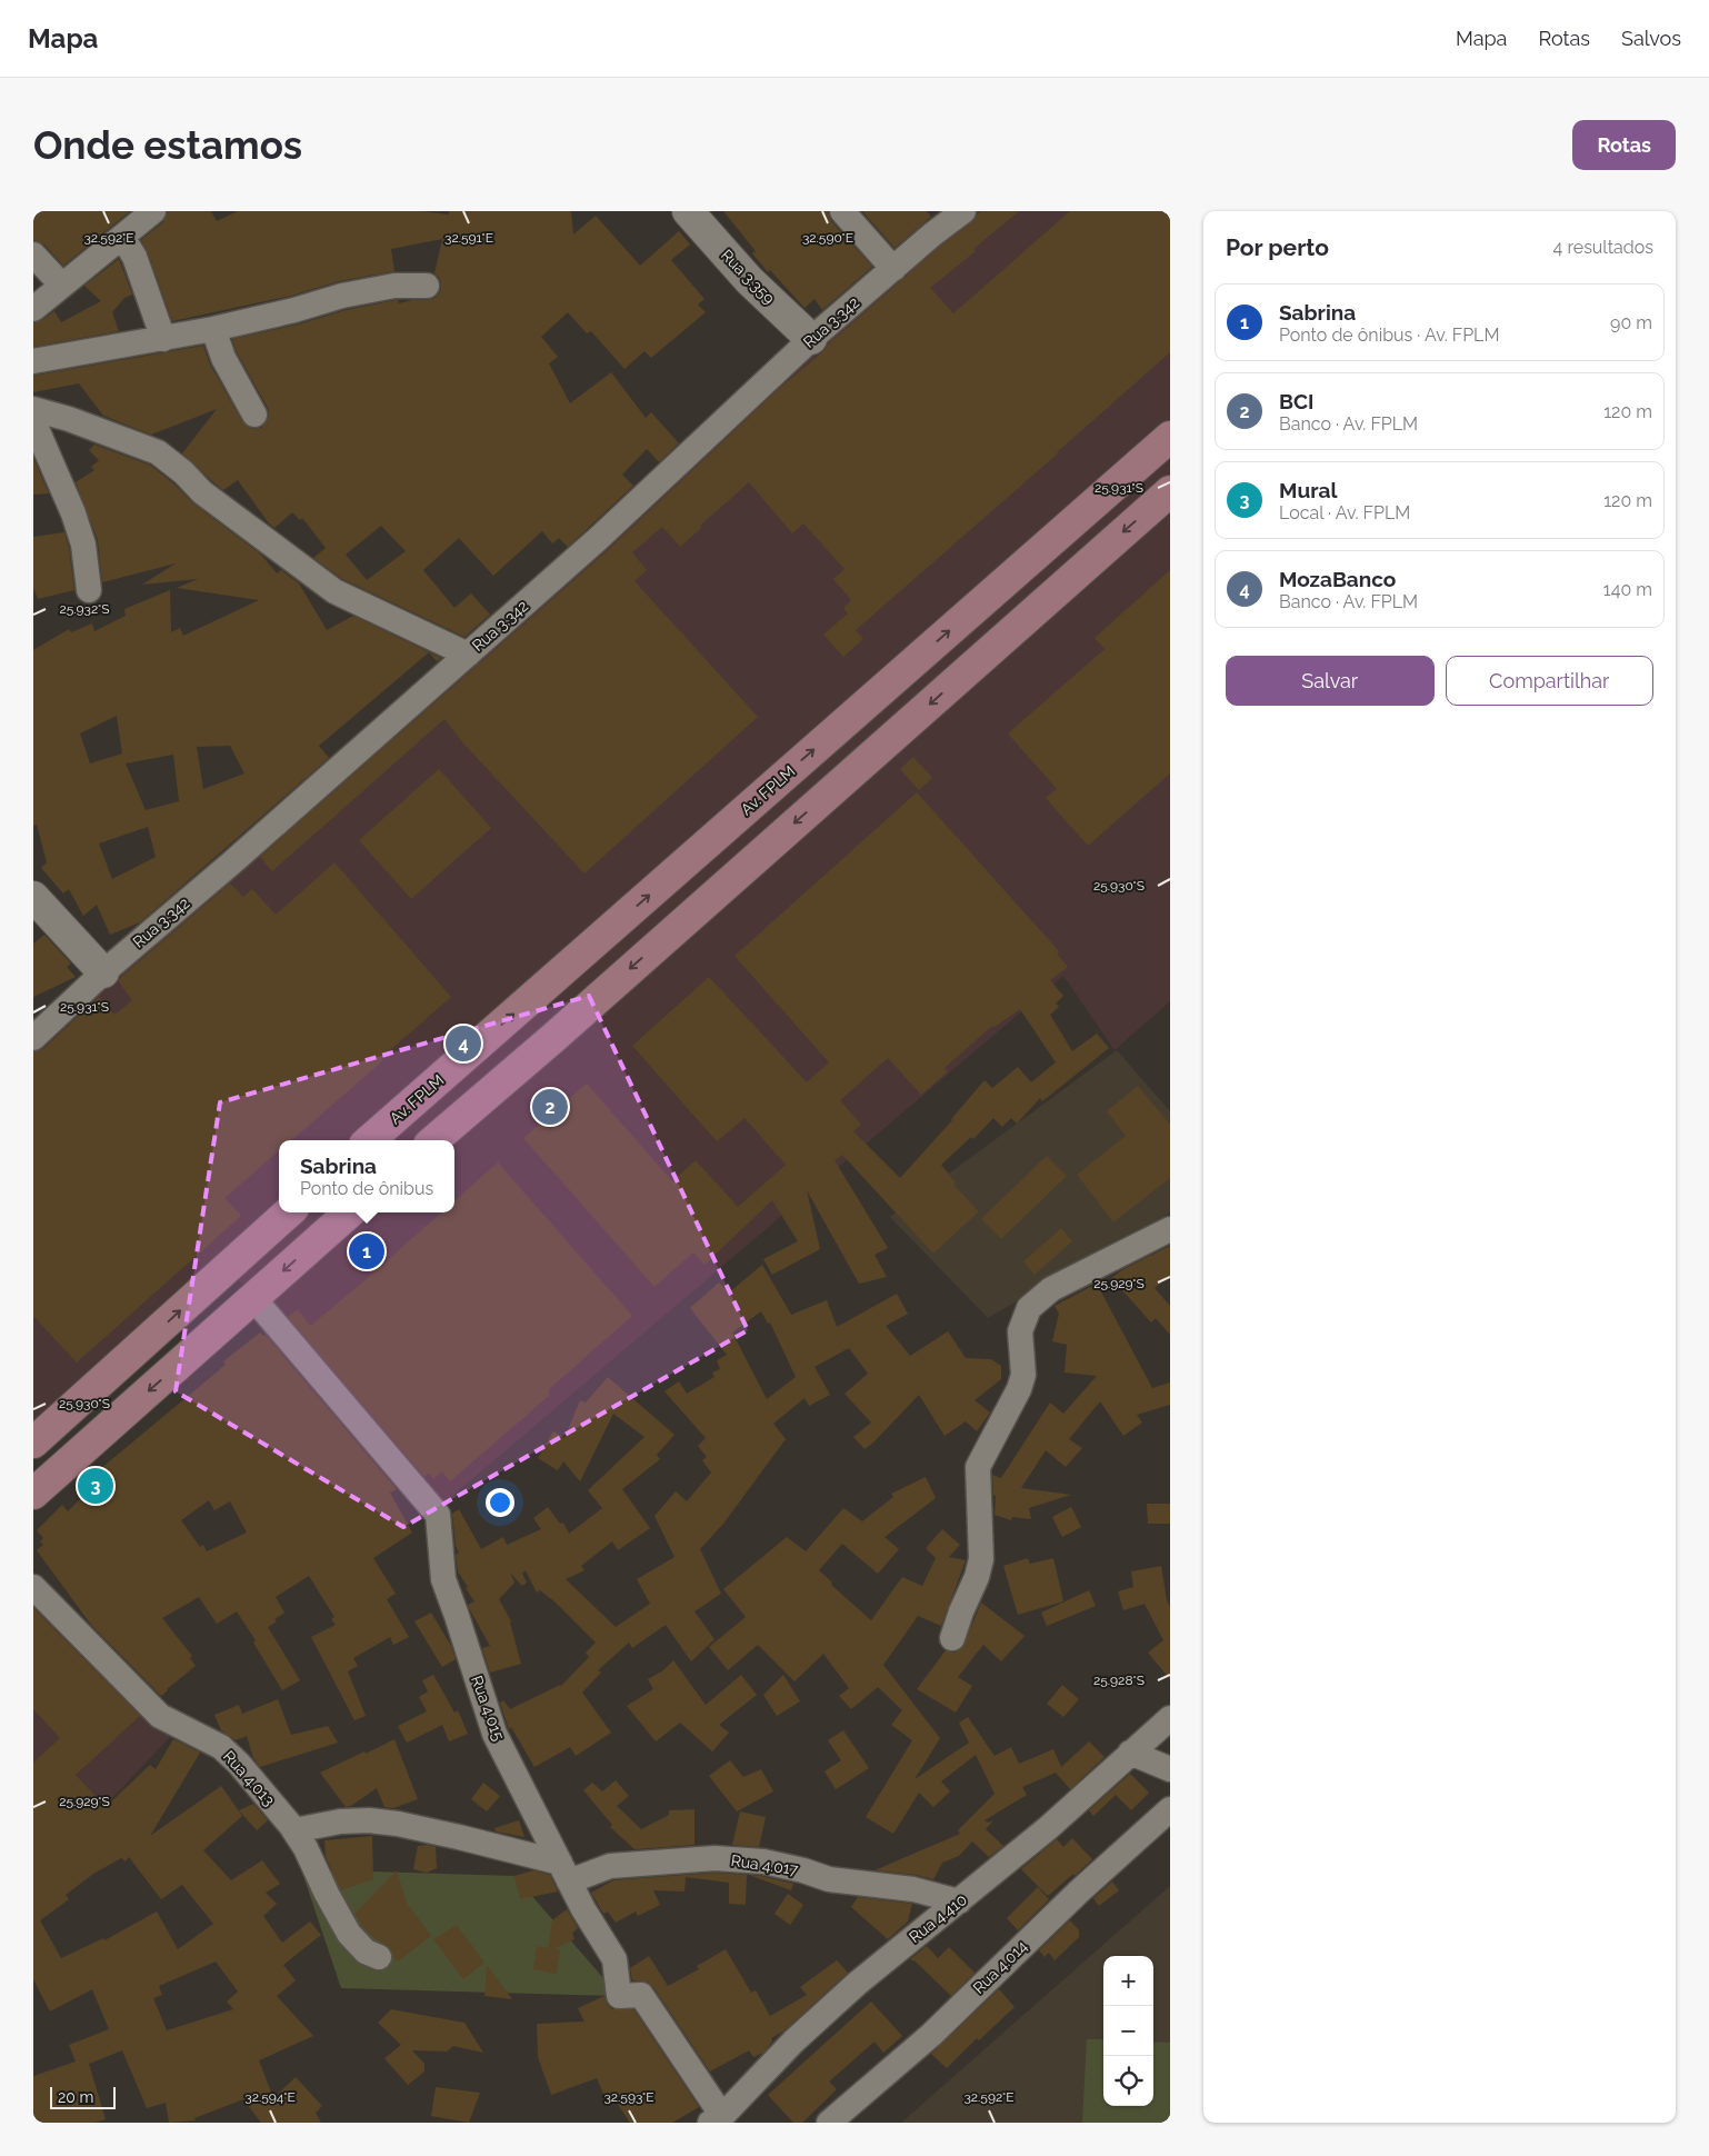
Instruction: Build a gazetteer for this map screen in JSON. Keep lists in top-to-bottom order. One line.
{"streets":{"main road":["Av. FPLM"],"street":["Rua 3.359","Rua 3.342","Rua 4.015","Rua 4.013","Rua 4.017","Rua 4.410","Rua 4.014"]},"crossings":[["Rua 3.359","Rua 3.342"],["Rua 4.015","Rua 4.017"],["Rua 4.015","Rua 4.410"],["Rua 4.017","Rua 4.410"]],"scale_bar":"20 m","page":{"header":"Mapa","nav":["Mapa","Rotas","Salvos"],"buttons":["Rotas",["Salvar","Compartilhar"]],"title":"Onde estamos","heading":["Por perto","4 resultados"],"list":[{"mark":"1","name":"Sabrina","note":"Ponto de ônibus · Av. FPLM","value":"90 m"},{"mark":"2","name":"BCI","note":"Banco · Av. FPLM","value":"120 m"},{"mark":"3","name":"Mural","note":"Local · Av. FPLM","value":"120 m"},{"mark":"4","name":"MozaBanco","note":"Banco · Av. FPLM","value":"140 m"}],"pins":["4","2","1","3"],"popup":["Sabrina","Ponto de ônibus"],"map_buttons":["+","−"],"scale":"20 m"},"coordinates":["32.592°E","32.591°E","32.590°E","25.931°S","25.932°S","25.930°S","25.929°S","25.928°S","32.594°E","32.593°E"]}
